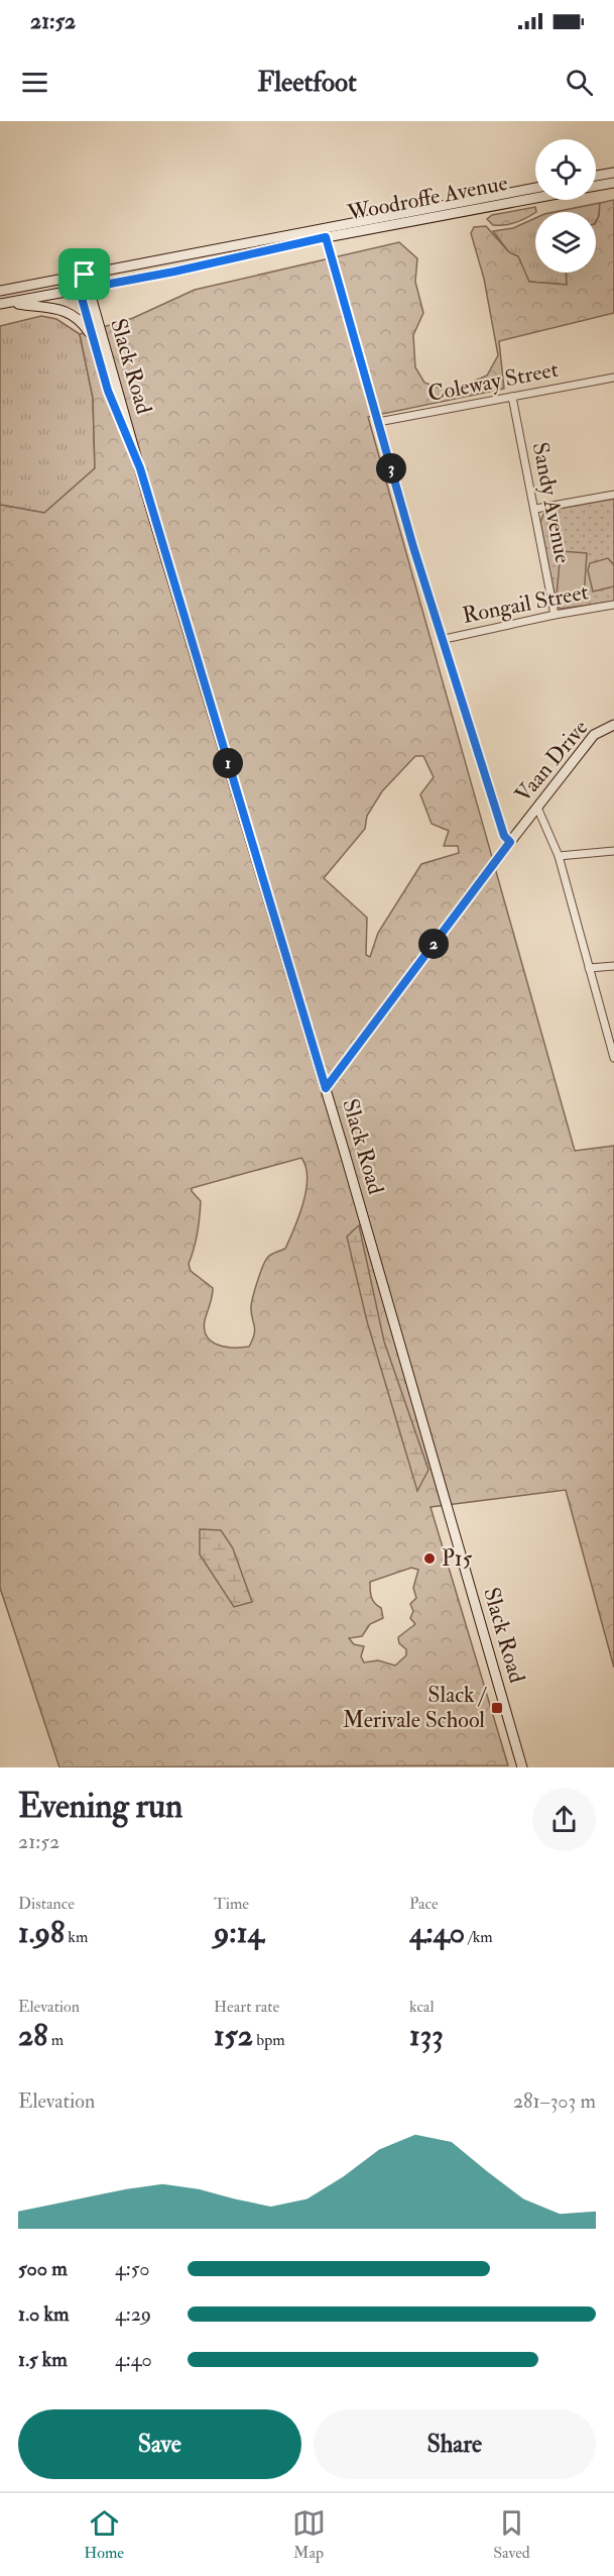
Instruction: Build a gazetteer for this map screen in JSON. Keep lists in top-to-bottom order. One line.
{"streets":{"street":["Woodroffe Avenue","Slack Road","Coleway Street","Sandy Avenue","Rongail Street","Vaan Drive"]},"crossings":[["Woodroffe Avenue","Slack Road"],["Slack Road","Vaan Drive"],["Coleway Street","Sandy Avenue"],["Sandy Avenue","Rongail Street"]],"places":{"other":["P15"],"transit":["Slack / Merivale School"]},"page":{"status":"21:52","header":"Fleetfoot","pins":["3","1","2"],"heading":["Evening run","21:52"],"stats":[["Distance","1.98 km"],["Time","9:14"],["Pace","4:40 /km"],["Elevation","28 m"],["Heart rate","152 bpm"],["kcal","133"]],"chart":["Elevation","281–303 m"],"list":[{"name":"500 m","note":"4:50"},{"name":"1.0 km","note":"4:29"},{"name":"1.5 km","note":"4:40"}],"buttons":["Save","Share"],"tabs":["Home","Map","Saved"]}}
